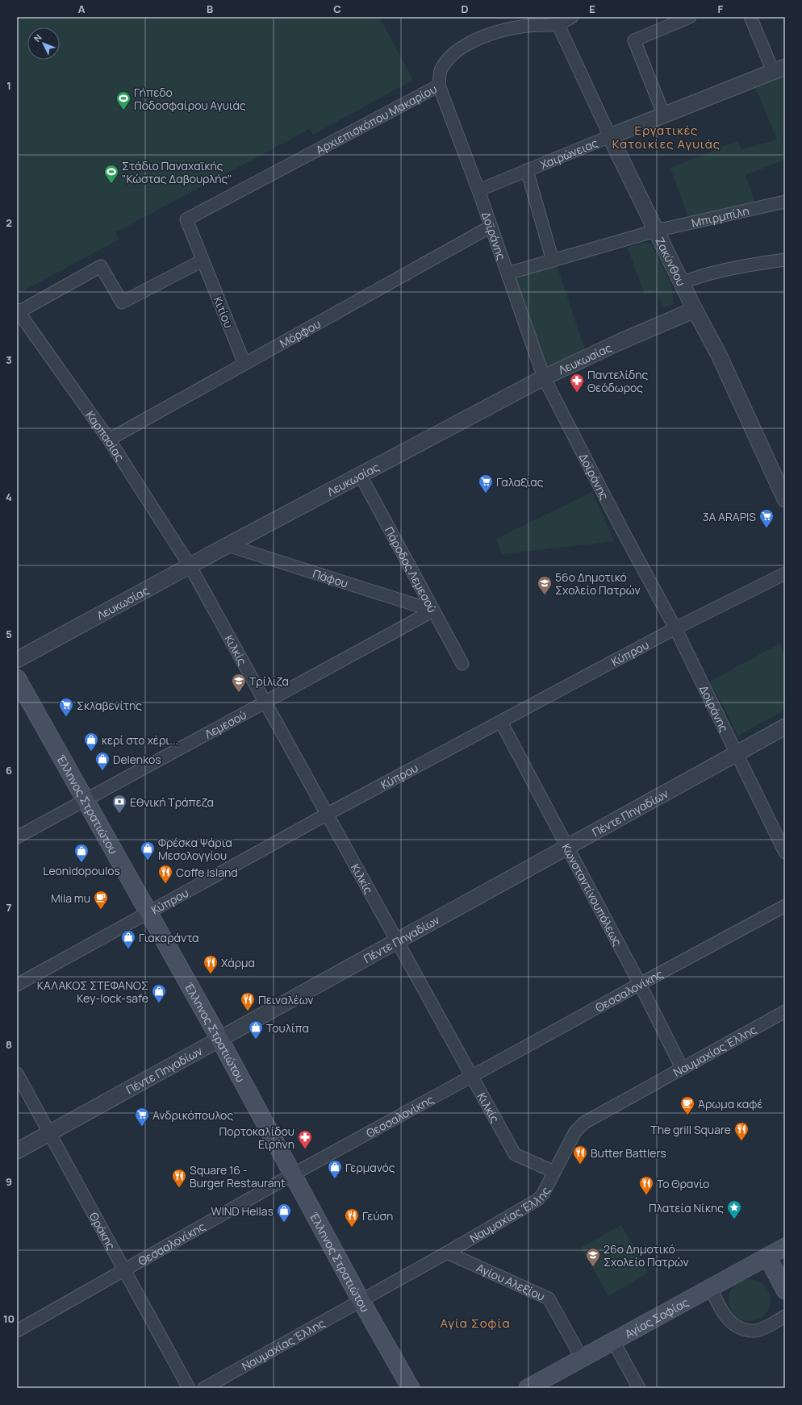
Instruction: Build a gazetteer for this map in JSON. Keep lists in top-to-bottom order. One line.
{"streets":{"main road":["Έλληνος Στρατιώτου","Αγίας Σοφίας"],"street":["Αρχιεπισκόπου Μακαρίου","Χαιρώνειας","Μπιρμπίλη","Δοϊράνης","Ζακύνθου","Κιτίου","Μόρφου","Λευκωσίας","Καρπασίας","Πάροδος Λεμεσού","Πάφου","Κιλκίς","Κύπρου","Λεμεσού","Πέντε Πηγαδίων","Κωνσταντίνουπόλεως","Θεσσαλονίκης","Ναυμαχίας Έλλης","Θράκης","Αγίου Αλεξίου"]},"crossings":[["Αρχιεπισκόπου Μακαρίου","Δοϊράνης"],["Αρχιεπισκόπου Μακαρίου","Ζακύνθου"],["Αρχιεπισκόπου Μακαρίου","Κιτίου"],["Χαιρώνειας","Δοϊράνης"],["Χαιρώνειας","Ζακύνθου"],["Μπιρμπίλη","Δοϊράνης"],["Μπιρμπίλη","Ζακύνθου"],["Δοϊράνης","Μόρφου"],["Δοϊράνης","Λευκωσίας"],["Δοϊράνης","Κύπρου"],["Δοϊράνης","Πέντε Πηγαδίων"],["Ζακύνθου","Λευκωσίας"],["Κιτίου","Μόρφου"],["Μόρφου","Καρπασίας"],["Λευκωσίας","Καρπασίας"],["Λευκωσίας","Πάροδος Λεμεσού"],["Λευκωσίας","Πάφου"],["Λευκωσίας","Κιλκίς"],["Καρπασίας","Κιλκίς"],["Πάροδος Λεμεσού","Πάφου"],["Πάροδος Λεμεσού","Λεμεσού"],["Πάφου","Λεμεσού"],["Κιλκίς","Κύπρου"],["Κιλκίς","Λεμεσού"],["Κιλκίς","Πέντε Πηγαδίων"],["Κιλκίς","Θεσσαλονίκης"],["Κιλκίς","Ναυμαχίας Έλλης"],["Κύπρου","Έλληνος Στρατιώτου"],["Κύπρου","Κωνσταντίνουπόλεως"],["Λεμεσού","Έλληνος Στρατιώτου"],["Έλληνος Στρατιώτου","Πέντε Πηγαδίων"],["Έλληνος Στρατιώτου","Θεσσαλονίκης"],["Έλληνος Στρατιώτου","Ναυμαχίας Έλλης"],["Πέντε Πηγαδίων","Κωνσταντίνουπόλεως"],["Πέντε Πηγαδίων","Θράκης"],["Κωνσταντίνουπόλεως","Θεσσαλονίκης"],["Κωνσταντίνουπόλεως","Ναυμαχίας Έλλης"],["Θεσσαλονίκης","Θράκης"],["Ναυμαχίας Έλλης","Αγίου Αλεξίου"],["Αγίου Αλεξίου","Αγίας Σοφίας"]],"districts":["Εργατικές Κατοικίες Αγυιάς","Αγία Σοφία"],"places":{"sports":["Γήπεδο Ποδοσφαίρου Αγυιάς","Στάδιο Παναχαϊκής \"Κώστας Δαβουρλής\""],"pharmacy":["Παντελίδης Θεόδωρος","Πορτοκαλίδου Ειρήνη"],"supermarket":["Γαλαξίας","3A ARAPIS","Σκλαβενίτης","Ανδρικόπουλος"],"school or university":["56ο Δημοτικό Σχολείο Πατρών","Τρίλιζα","26ο Δημοτικό Σχολείο Πατρών"],"shop":["κερί στο χέρι...","Delenkos","Φρέσκα Ψάρια Μεσολογγίου","Leonidopoulos","Γιακαράντα","ΚΑΛΑΚΟΣ ΣΤΕΦΑΝΟΣ Key-lock-safe","Τουλίπα","Γερμανός","WIND Hellas"],"bank":["Εθνική Τράπεζα"],"restaurant":["Coffe island","Χάρμα","Πειναλέων","The grill Square","Butter Battlers","Square 16 - Burger Restaurant","Το Θρανίο","Γεύση"],"cafe":["Mila mu","Άρωμα καφέ"],"place":["Πλατεία Νίκης"]},"north":"top left","grid":{"columns":["A","B","C","D","E","F"],"rows":["1","2","3","4","5","6","7","8","9","10"]}}
